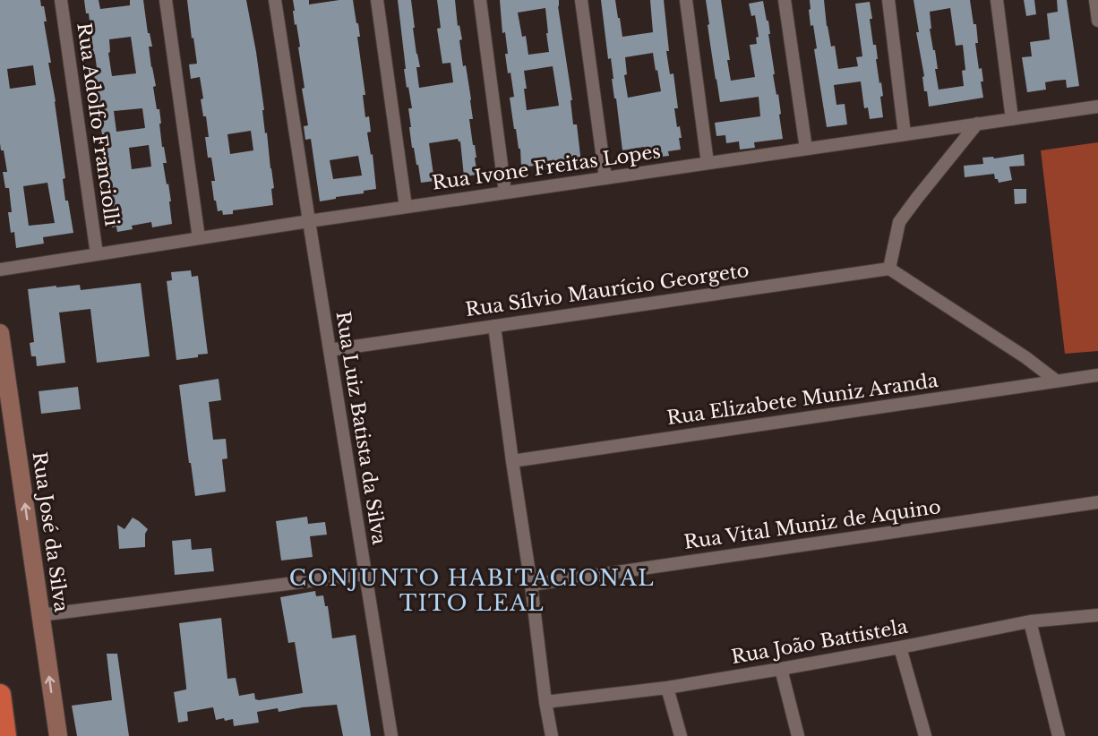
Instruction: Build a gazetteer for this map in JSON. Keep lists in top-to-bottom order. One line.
{"streets":{"street":["Rua Adolfo Franciolli","Rua Ivone Freitas Lopes","Rua Sílvio Maurício Georgeto","Rua Elizabete Muniz Aranda","Rua Luiz Batista da Silva","Rua Vital Muniz de Aquino","Rua José da Silva","Rua João Battistela"]},"crossings":[["Rua Adolfo Franciolli","Rua Ivone Freitas Lopes"],["Rua Ivone Freitas Lopes","Rua Luiz Batista da Silva"],["Rua Sílvio Maurício Georgeto","Rua Luiz Batista da Silva"]],"one_way":["Rua José da Silva"],"districts":["CONJUNTO HABITACIONAL TITO LEAL"]}
